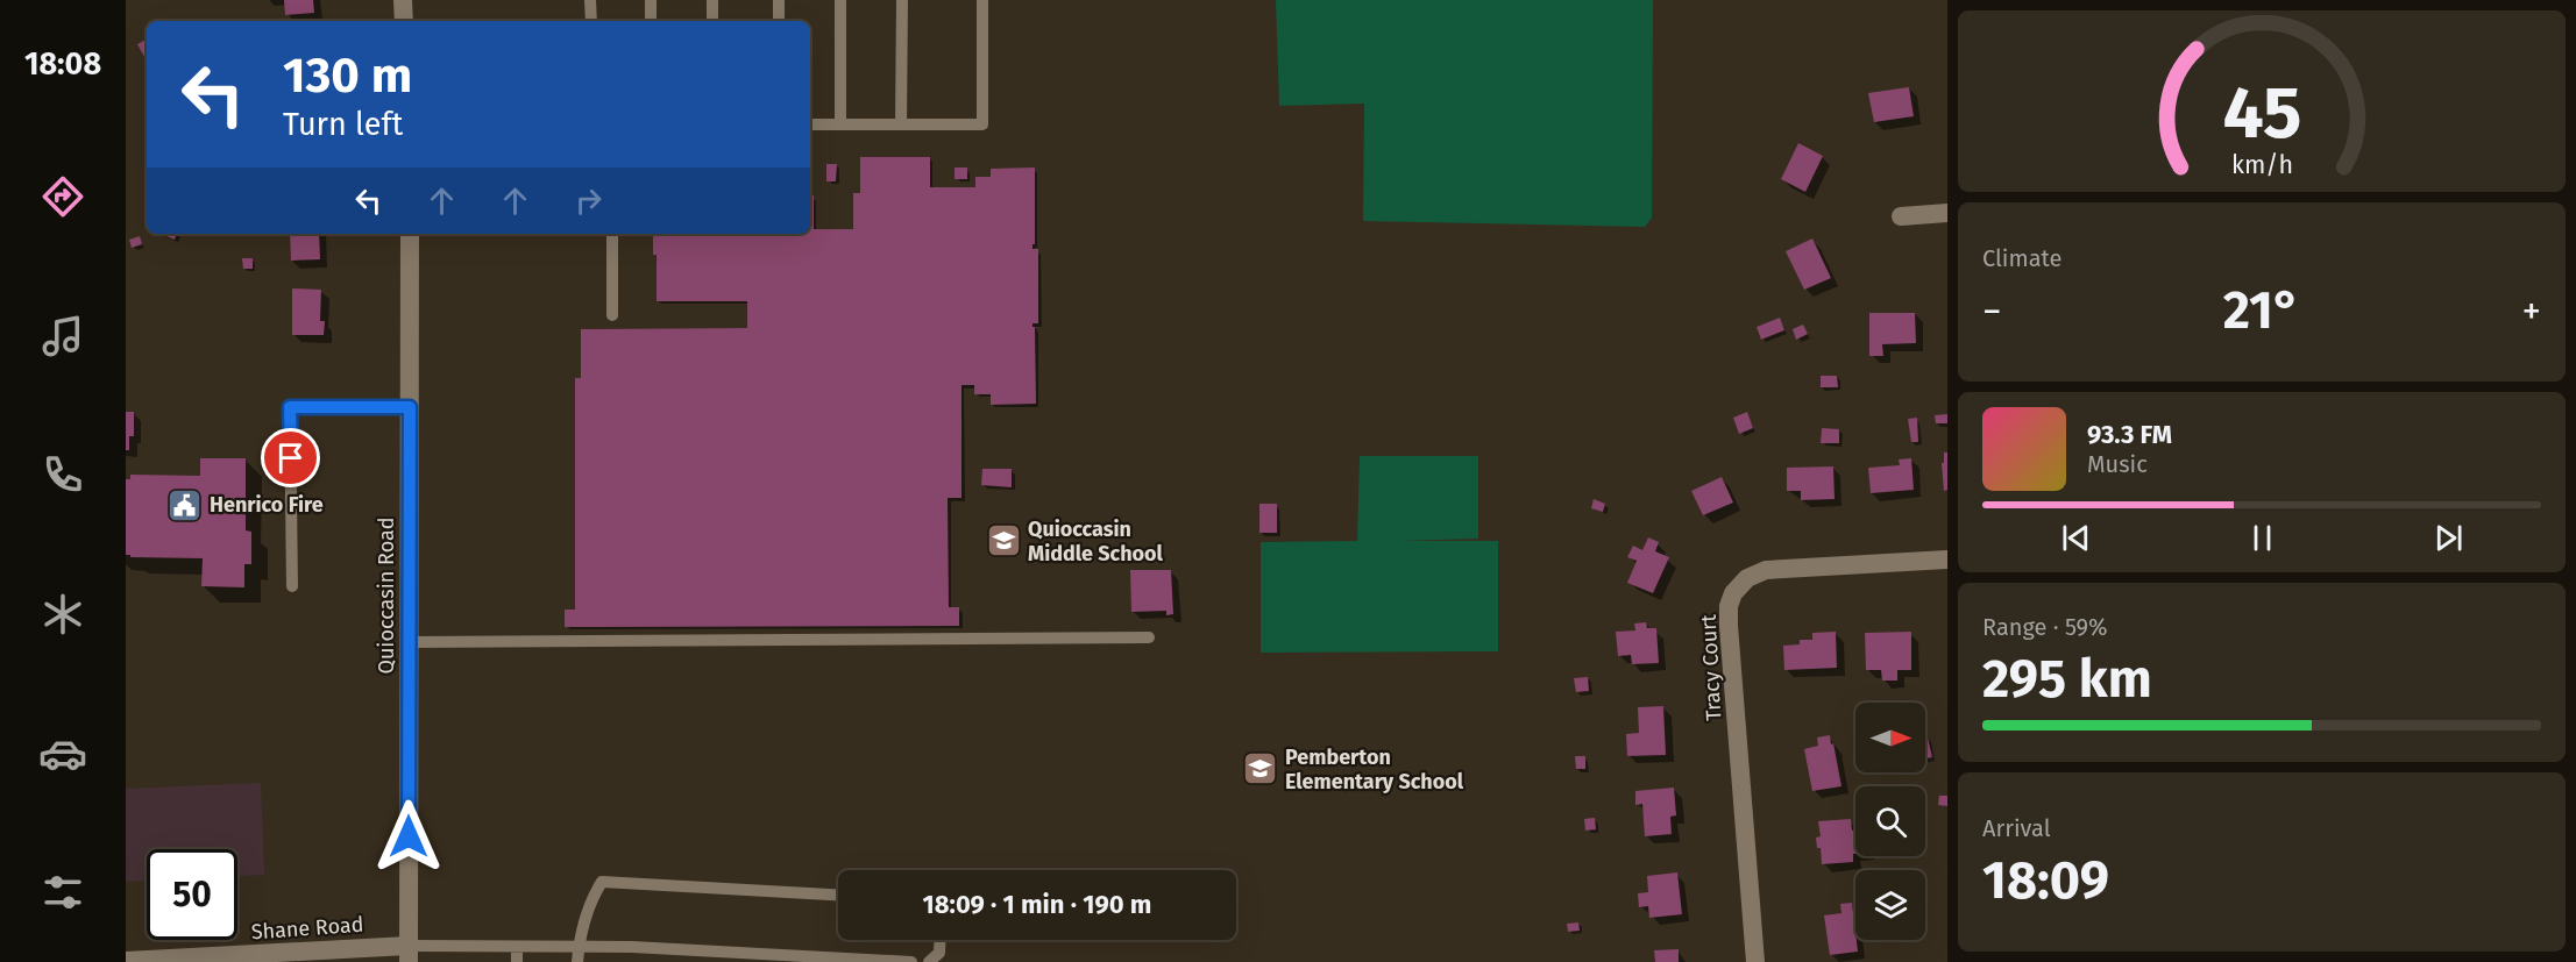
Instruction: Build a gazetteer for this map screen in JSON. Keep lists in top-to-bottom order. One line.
{"streets":{"street":["Quioccasin Road","Tracy Court","Shane Road"]},"crossings":[["Quioccasin Road","Shane Road"]],"places":{"public building":["Henrico Fire"],"school or university":["Quioccasin Middle School","Pemberton Elementary School"]},"north":"right","page":{"tabs":"18:08","turn":["130 m","Turn left"],"tile":["Climate",["Range · 59%","295 km"],["Arrival","18:09"]],"heat":["−","21°","+"],"song":["93.3 FM","Music"],"limit":"50","trip":"18:09 · 1 min · 190 m","gauge":["45","km/h"]}}
